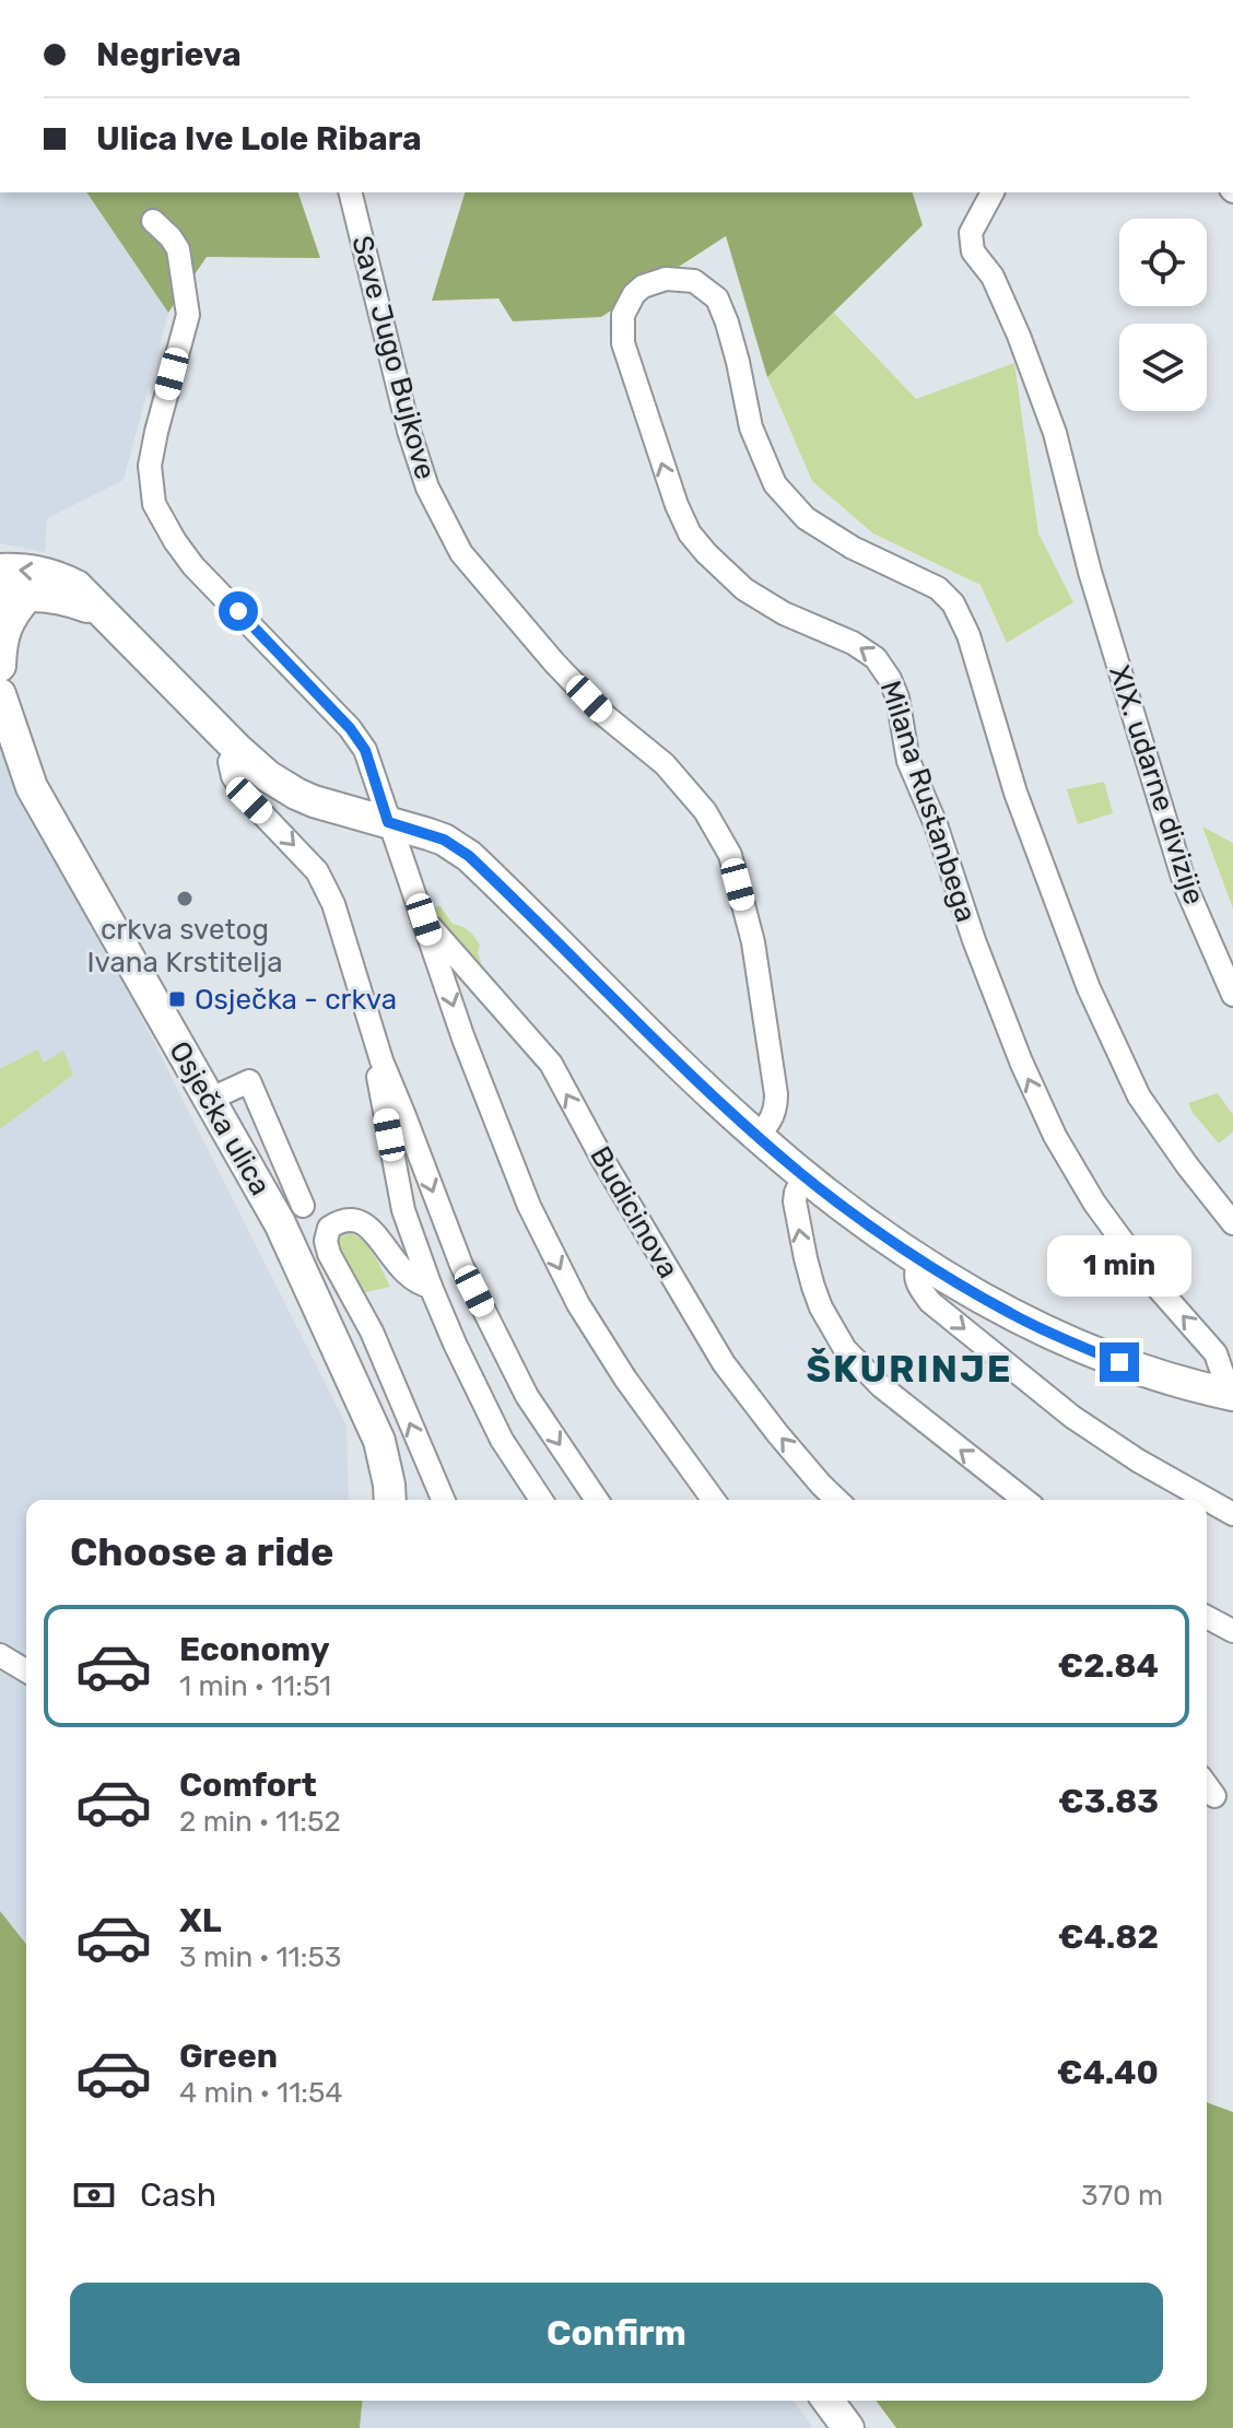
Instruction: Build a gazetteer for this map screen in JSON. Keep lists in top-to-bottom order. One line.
{"streets":{"street":["Save Jugo Bujkove","XIX. udarne divizije","Milana Rustanbega","Osječka ulica","Budicinova"]},"districts":["ŠKURINJE"],"places":{"other":["crkva svetog Ivana Krstitelja"],"transit":["Osječka - crkva"]},"page":{"banner":["Negrieva","Ulica Ive Lole Ribara"],"bubble":"1 min","heading":"Choose a ride","list":[{"name":"Economy","note":"1 min · 11:51","value":"€2.84"},{"name":"Comfort","note":"2 min · 11:52","value":"€3.83"},{"name":"XL","note":"3 min · 11:53","value":"€4.82"},{"name":"Green","note":"4 min · 11:54","value":"€4.40"}],"pay":["Cash","370 m"],"buttons":"Confirm"}}
